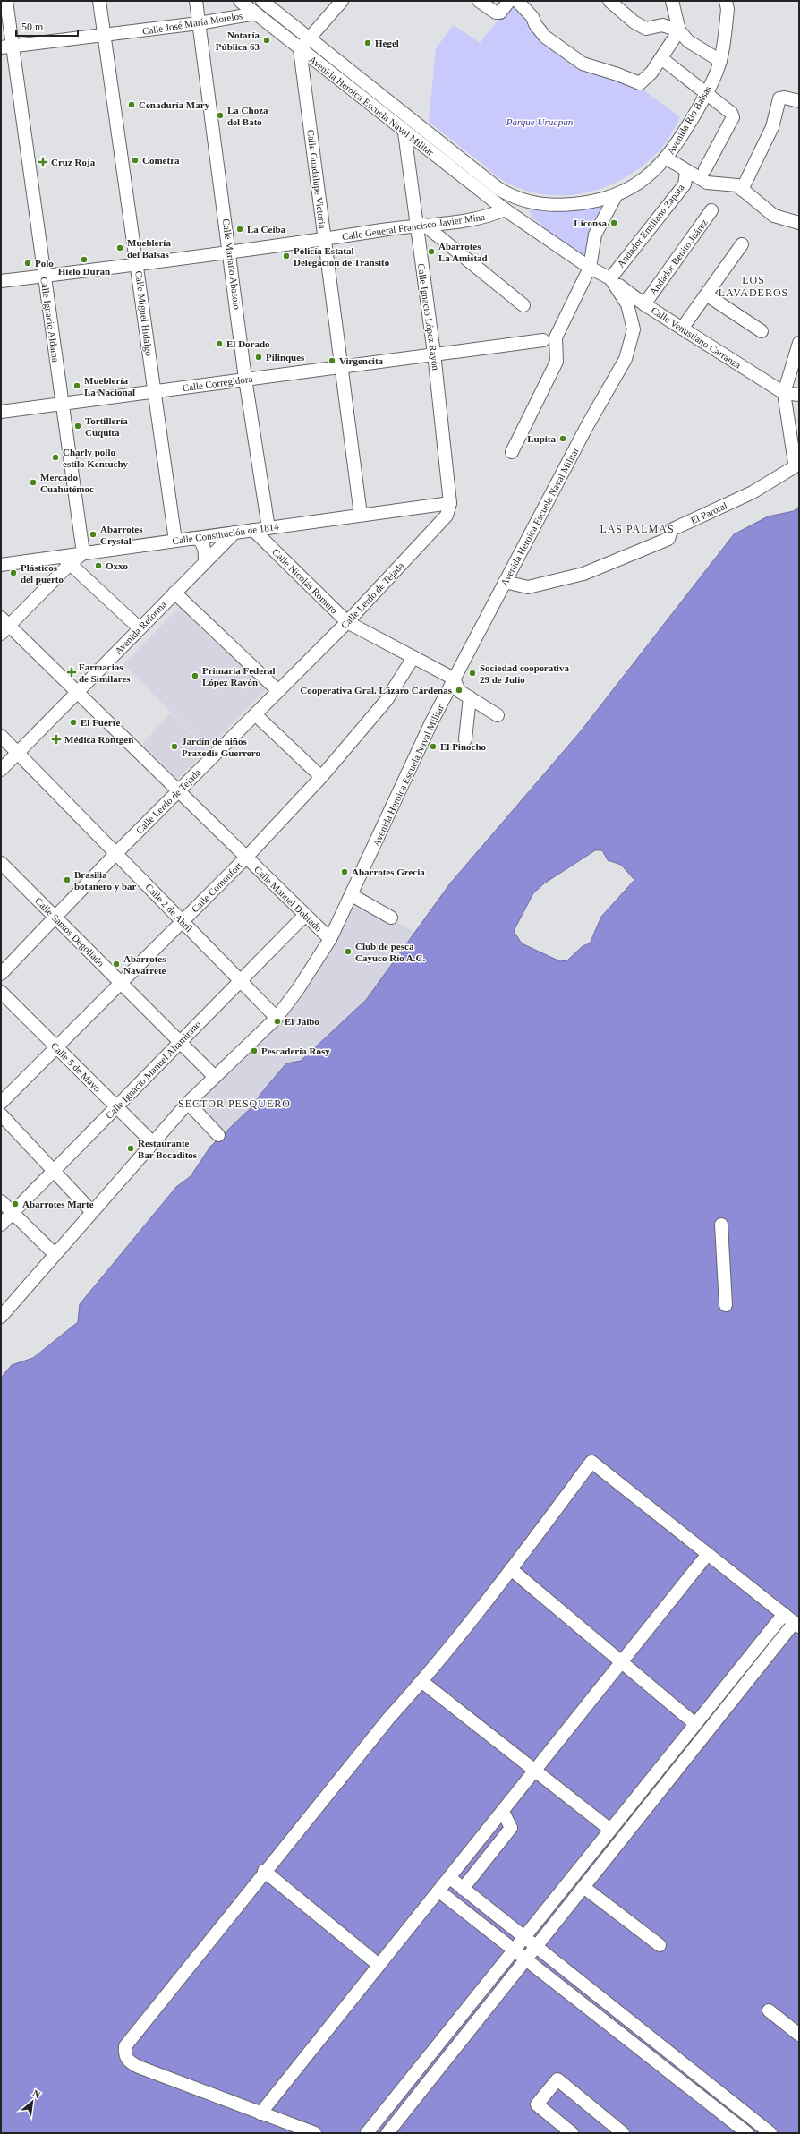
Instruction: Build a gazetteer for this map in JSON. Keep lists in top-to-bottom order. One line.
{"streets":{"street":["Calle José María Morelos","Avenida Heroica Escuela Naval Militar","Avenida Río Balsas","Calle Guadalupe Victoria","Andador Emiliano Zapata","Calle General Francisco Javier Mina","Andador Benito Juárez","Calle Mariano Abasolo","Calle Miguel Hidalgo","Calle Ignacio López Rayón","Calle Ignacio Aldama","Calle Venustiano Carranza","Calle Corregidora","El Parotal","Calle Constitución de 1814","Calle Nicolás Romero","Calle Lerdo de Tejada","Avenida Reforma","Calle Comonfort","Calle Manuel Doblado","Calle 2 de Abril","Calle Santos Degollado","Calle 5 de Mayo","Calle Ignacio Manuel Altamirano"]},"crossings":[["Calle José María Morelos","Avenida Heroica Escuela Naval Militar"],["Calle José María Morelos","Calle Mariano Abasolo"],["Calle José María Morelos","Calle Miguel Hidalgo"],["Calle José María Morelos","Calle Ignacio Aldama"],["Avenida Heroica Escuela Naval Militar","Avenida Río Balsas"],["Avenida Heroica Escuela Naval Militar","Calle Guadalupe Victoria"],["Avenida Heroica Escuela Naval Militar","Andador Emiliano Zapata"],["Avenida Heroica Escuela Naval Militar","Calle General Francisco Javier Mina"],["Avenida Heroica Escuela Naval Militar","Calle Ignacio López Rayón"],["Avenida Heroica Escuela Naval Militar","Calle Venustiano Carranza"],["Avenida Heroica Escuela Naval Militar","El Parotal"],["Avenida Heroica Escuela Naval Militar","Calle Nicolás Romero"],["Avenida Heroica Escuela Naval Militar","Calle Manuel Doblado"],["Avenida Heroica Escuela Naval Militar","Calle 2 de Abril"],["Avenida Heroica Escuela Naval Militar","Calle Santos Degollado"],["Avenida Heroica Escuela Naval Militar","Calle 5 de Mayo"],["Calle Guadalupe Victoria","Calle General Francisco Javier Mina"],["Calle Guadalupe Victoria","Calle Corregidora"],["Calle Guadalupe Victoria","Calle Constitución de 1814"],["Andador Emiliano Zapata","Calle Venustiano Carranza"],["Calle General Francisco Javier Mina","Calle Mariano Abasolo"],["Calle General Francisco Javier Mina","Calle Miguel Hidalgo"],["Calle General Francisco Javier Mina","Calle Ignacio López Rayón"],["Calle General Francisco Javier Mina","Calle Ignacio Aldama"],["Andador Benito Juárez","Calle Venustiano Carranza"],["Calle Mariano Abasolo","Calle Corregidora"],["Calle Mariano Abasolo","Calle Constitución de 1814"],["Calle Miguel Hidalgo","Calle Corregidora"],["Calle Miguel Hidalgo","Calle Constitución de 1814"],["Calle Ignacio López Rayón","Calle Corregidora"],["Calle Ignacio López Rayón","Calle Constitución de 1814"],["Calle Ignacio López Rayón","Calle Lerdo de Tejada"],["Calle Ignacio Aldama","Calle Corregidora"],["Calle Ignacio Aldama","Calle Constitución de 1814"],["Calle Venustiano Carranza","El Parotal"],["Calle Constitución de 1814","Calle Nicolás Romero"],["Calle Constitución de 1814","Calle Lerdo de Tejada"],["Calle Constitución de 1814","Avenida Reforma"],["Calle Nicolás Romero","Calle Lerdo de Tejada"],["Calle Nicolás Romero","Calle Comonfort"],["Calle Lerdo de Tejada","Calle Manuel Doblado"],["Calle Lerdo de Tejada","Calle 2 de Abril"],["Calle Lerdo de Tejada","Calle Santos Degollado"],["Avenida Reforma","Calle Manuel Doblado"],["Avenida Reforma","Calle 2 de Abril"],["Calle Comonfort","Calle Manuel Doblado"],["Calle Comonfort","Calle 2 de Abril"],["Calle Comonfort","Calle Santos Degollado"],["Calle Comonfort","Calle 5 de Mayo"],["Calle Manuel Doblado","Calle Ignacio Manuel Altamirano"],["Calle 2 de Abril","Calle Ignacio Manuel Altamirano"],["Calle Santos Degollado","Calle Ignacio Manuel Altamirano"],["Calle 5 de Mayo","Calle Ignacio Manuel Altamirano"]],"districts":["LOS LAVADEROS","LAS PALMAS","SECTOR PESQUERO"],"parks":["Parque Uruapan"],"places":{"other":["Notaría Pública 63","Hegel","Cenaduría Mary","La Choza del Bato","Cometra","Liconsa","La Ceiba","Mueblería del Balsas","Abarrotes La Amistad","Policía Estatal Delegación de Tránsito","Hielo Durán","Polo","El Dorado","Pilinques","Virgencita","Mueblería La Nacional","Tortillería Cuquita","Lupita","Charly pollo estilo Kentuchy","Mercado Cuahutémoc","Abarrotes Crystal","Oxxo","Plásticos del puerto","Sociedad cooperativa 29 de Julio","Primaria Federal López Rayón","Cooperativa Gral. Lázaro Cárdenas","El Fuerte","Jardín de niños Praxedis Guerrero","El Pinocho","Abarrotes Grecia","Brasilia botanero y bar","Club de pesca Cayuco Río A.C.","Abarrotes Navarrete","El Jaibo","Pescadería Rosy","Restaurante Bar Bocaditos","Abarrotes Marte"],"health":["Cruz Roja","Farmacias de Similares","Médica Rontgen"]},"scale_bar":"50 m","north":"top right"}
